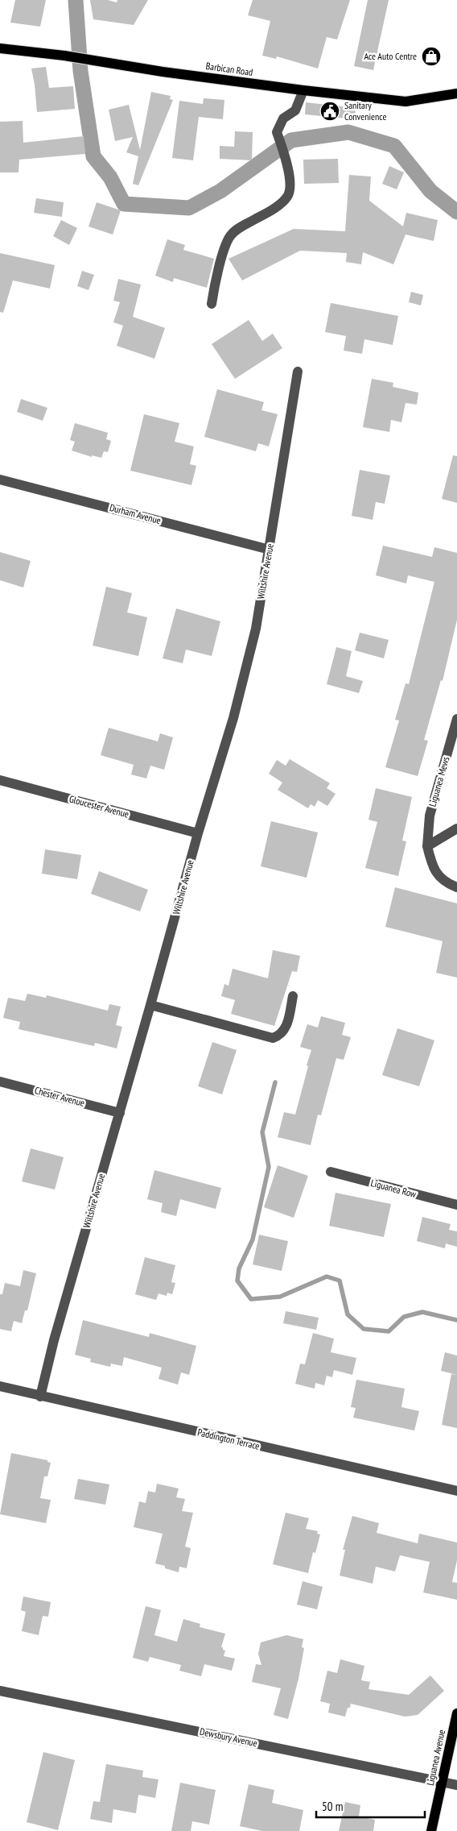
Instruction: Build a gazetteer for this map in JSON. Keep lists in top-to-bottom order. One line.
{"streets":{"main road":["Barbican Road","Liguanea Avenue"],"street":["Durham Avenue","Wiltshire Avenue","Liguanea Mews","Gloucester Avenue","Chester Avenue","Liguanea Row","Paddington Terrace","Dewsbury Avenue"]},"crossings":[["Durham Avenue","Wiltshire Avenue"],["Wiltshire Avenue","Gloucester Avenue"],["Wiltshire Avenue","Chester Avenue"],["Wiltshire Avenue","Paddington Terrace"],["Dewsbury Avenue","Liguanea Avenue"]],"places":{"shop":["Ace Auto Centre"],"public building":["Sanitary Convenience"]},"scale_bar":"50 m"}
